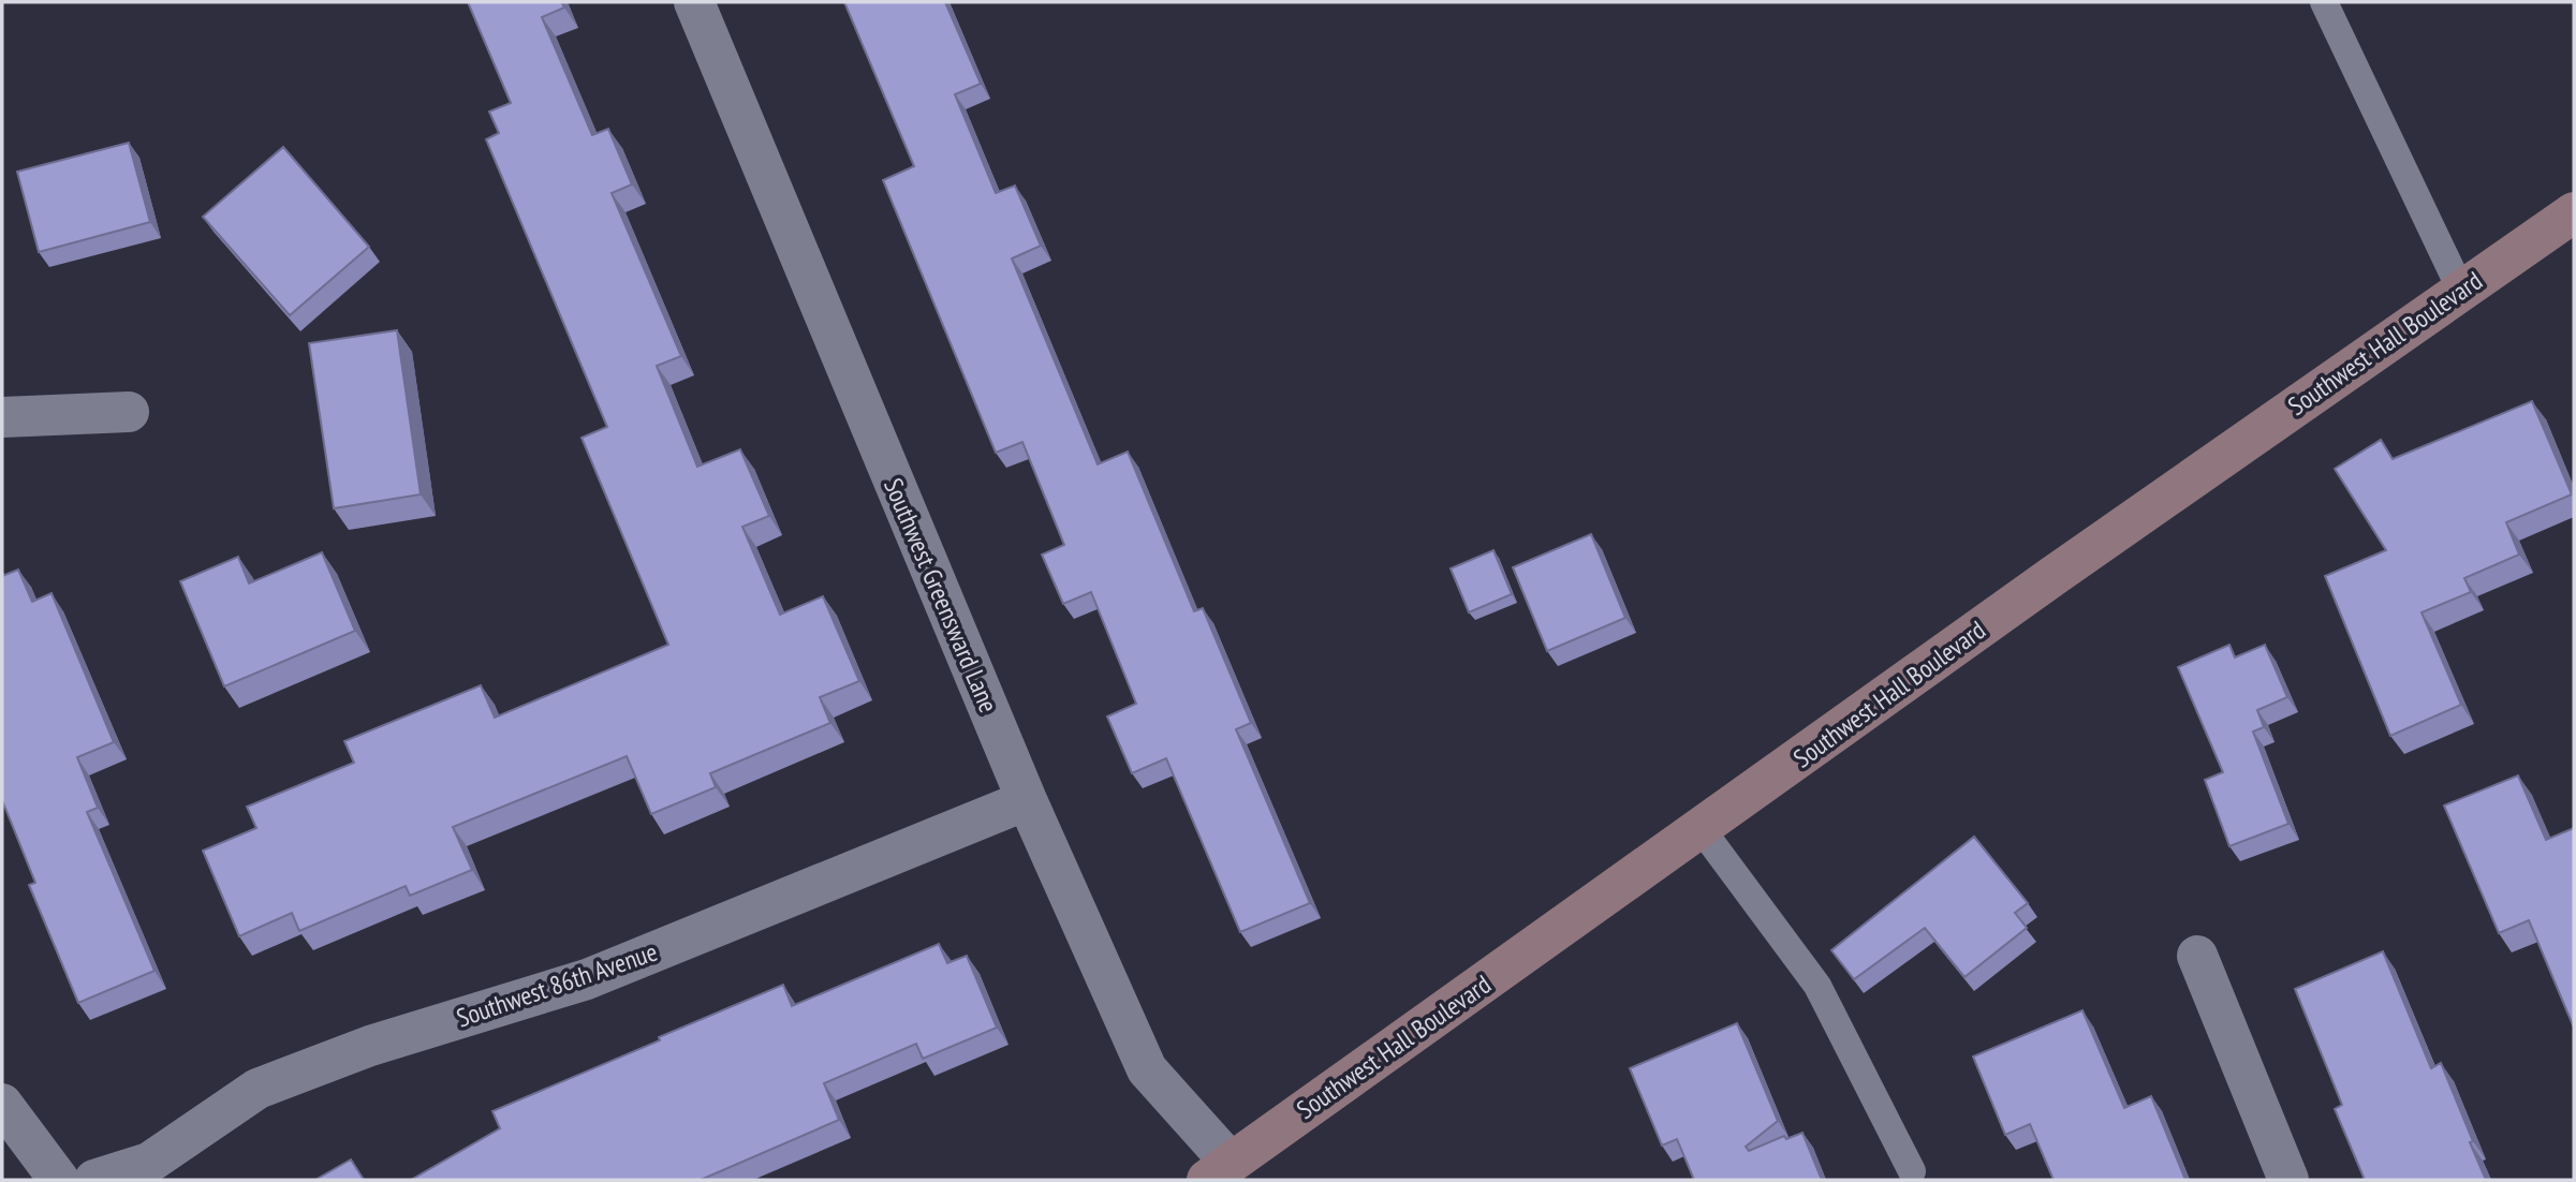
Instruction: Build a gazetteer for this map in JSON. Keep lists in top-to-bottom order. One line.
{"streets":{"main road":["Southwest Hall Boulevard"],"street":["Southwest Greensward Lane","Southwest 86th Avenue"]},"crossings":[["Southwest Hall Boulevard","Southwest Greensward Lane"],["Southwest Greensward Lane","Southwest 86th Avenue"]]}
